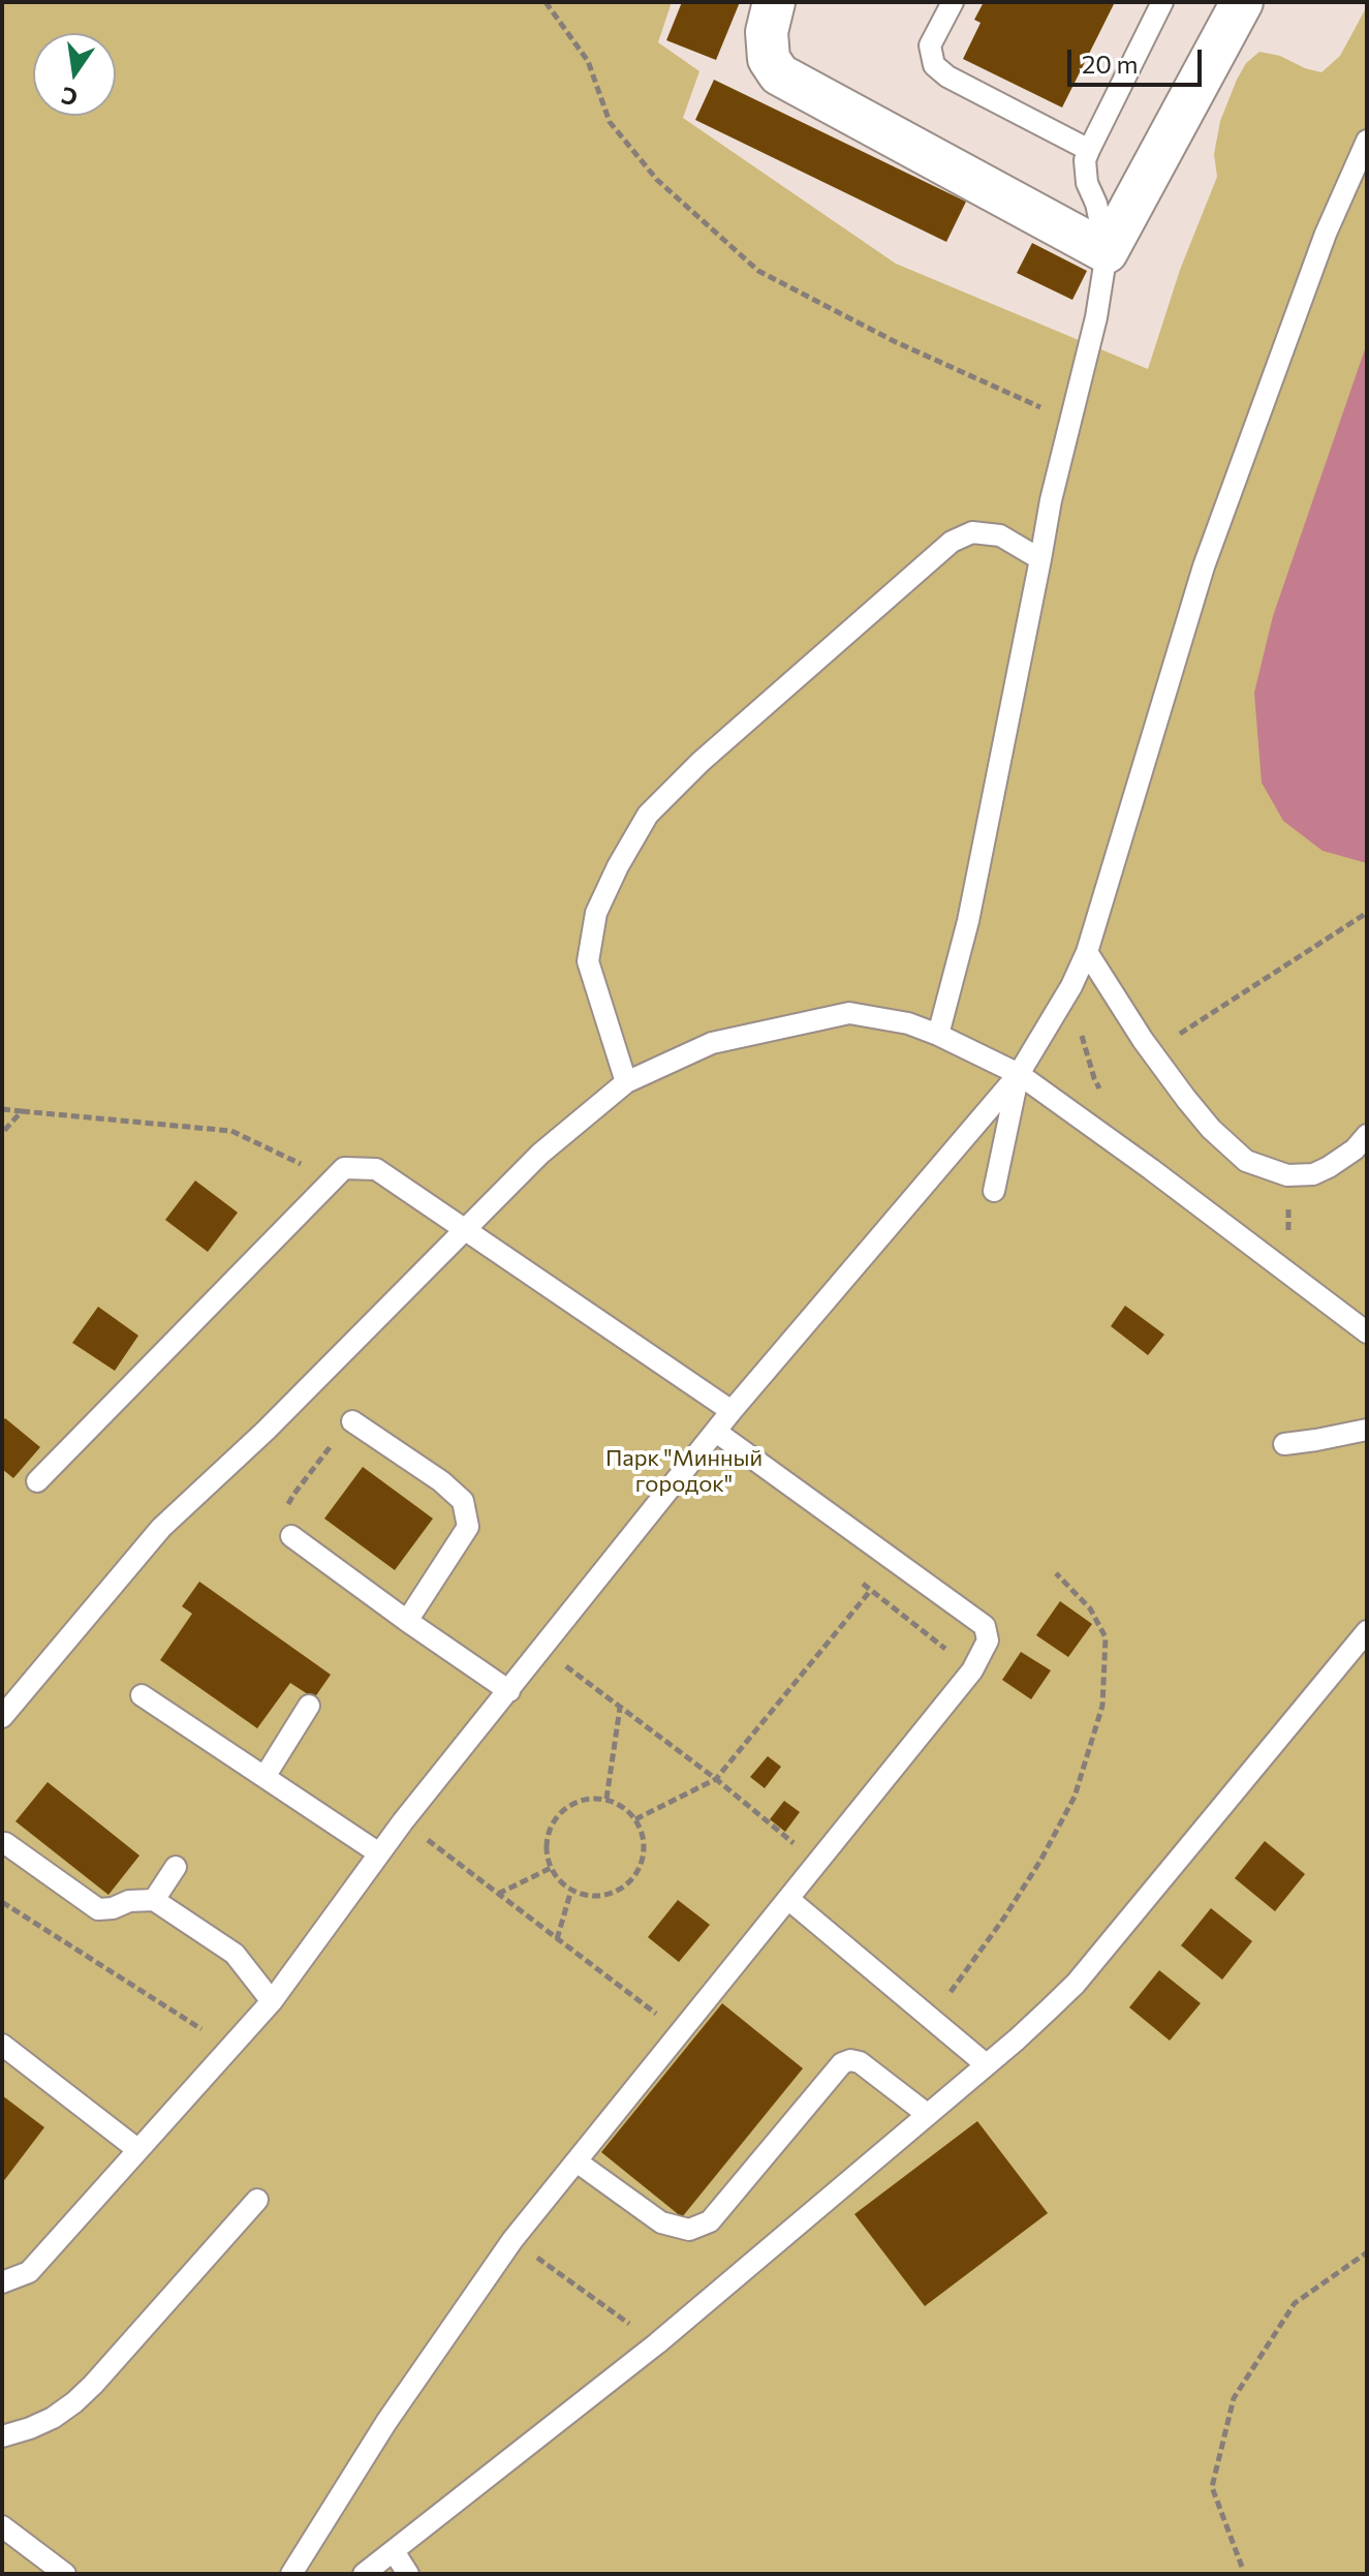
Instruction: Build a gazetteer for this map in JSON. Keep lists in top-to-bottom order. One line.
{"parks":["Парк \"Минный городок\""],"scale_bar":"20 m","north":"bottom"}
